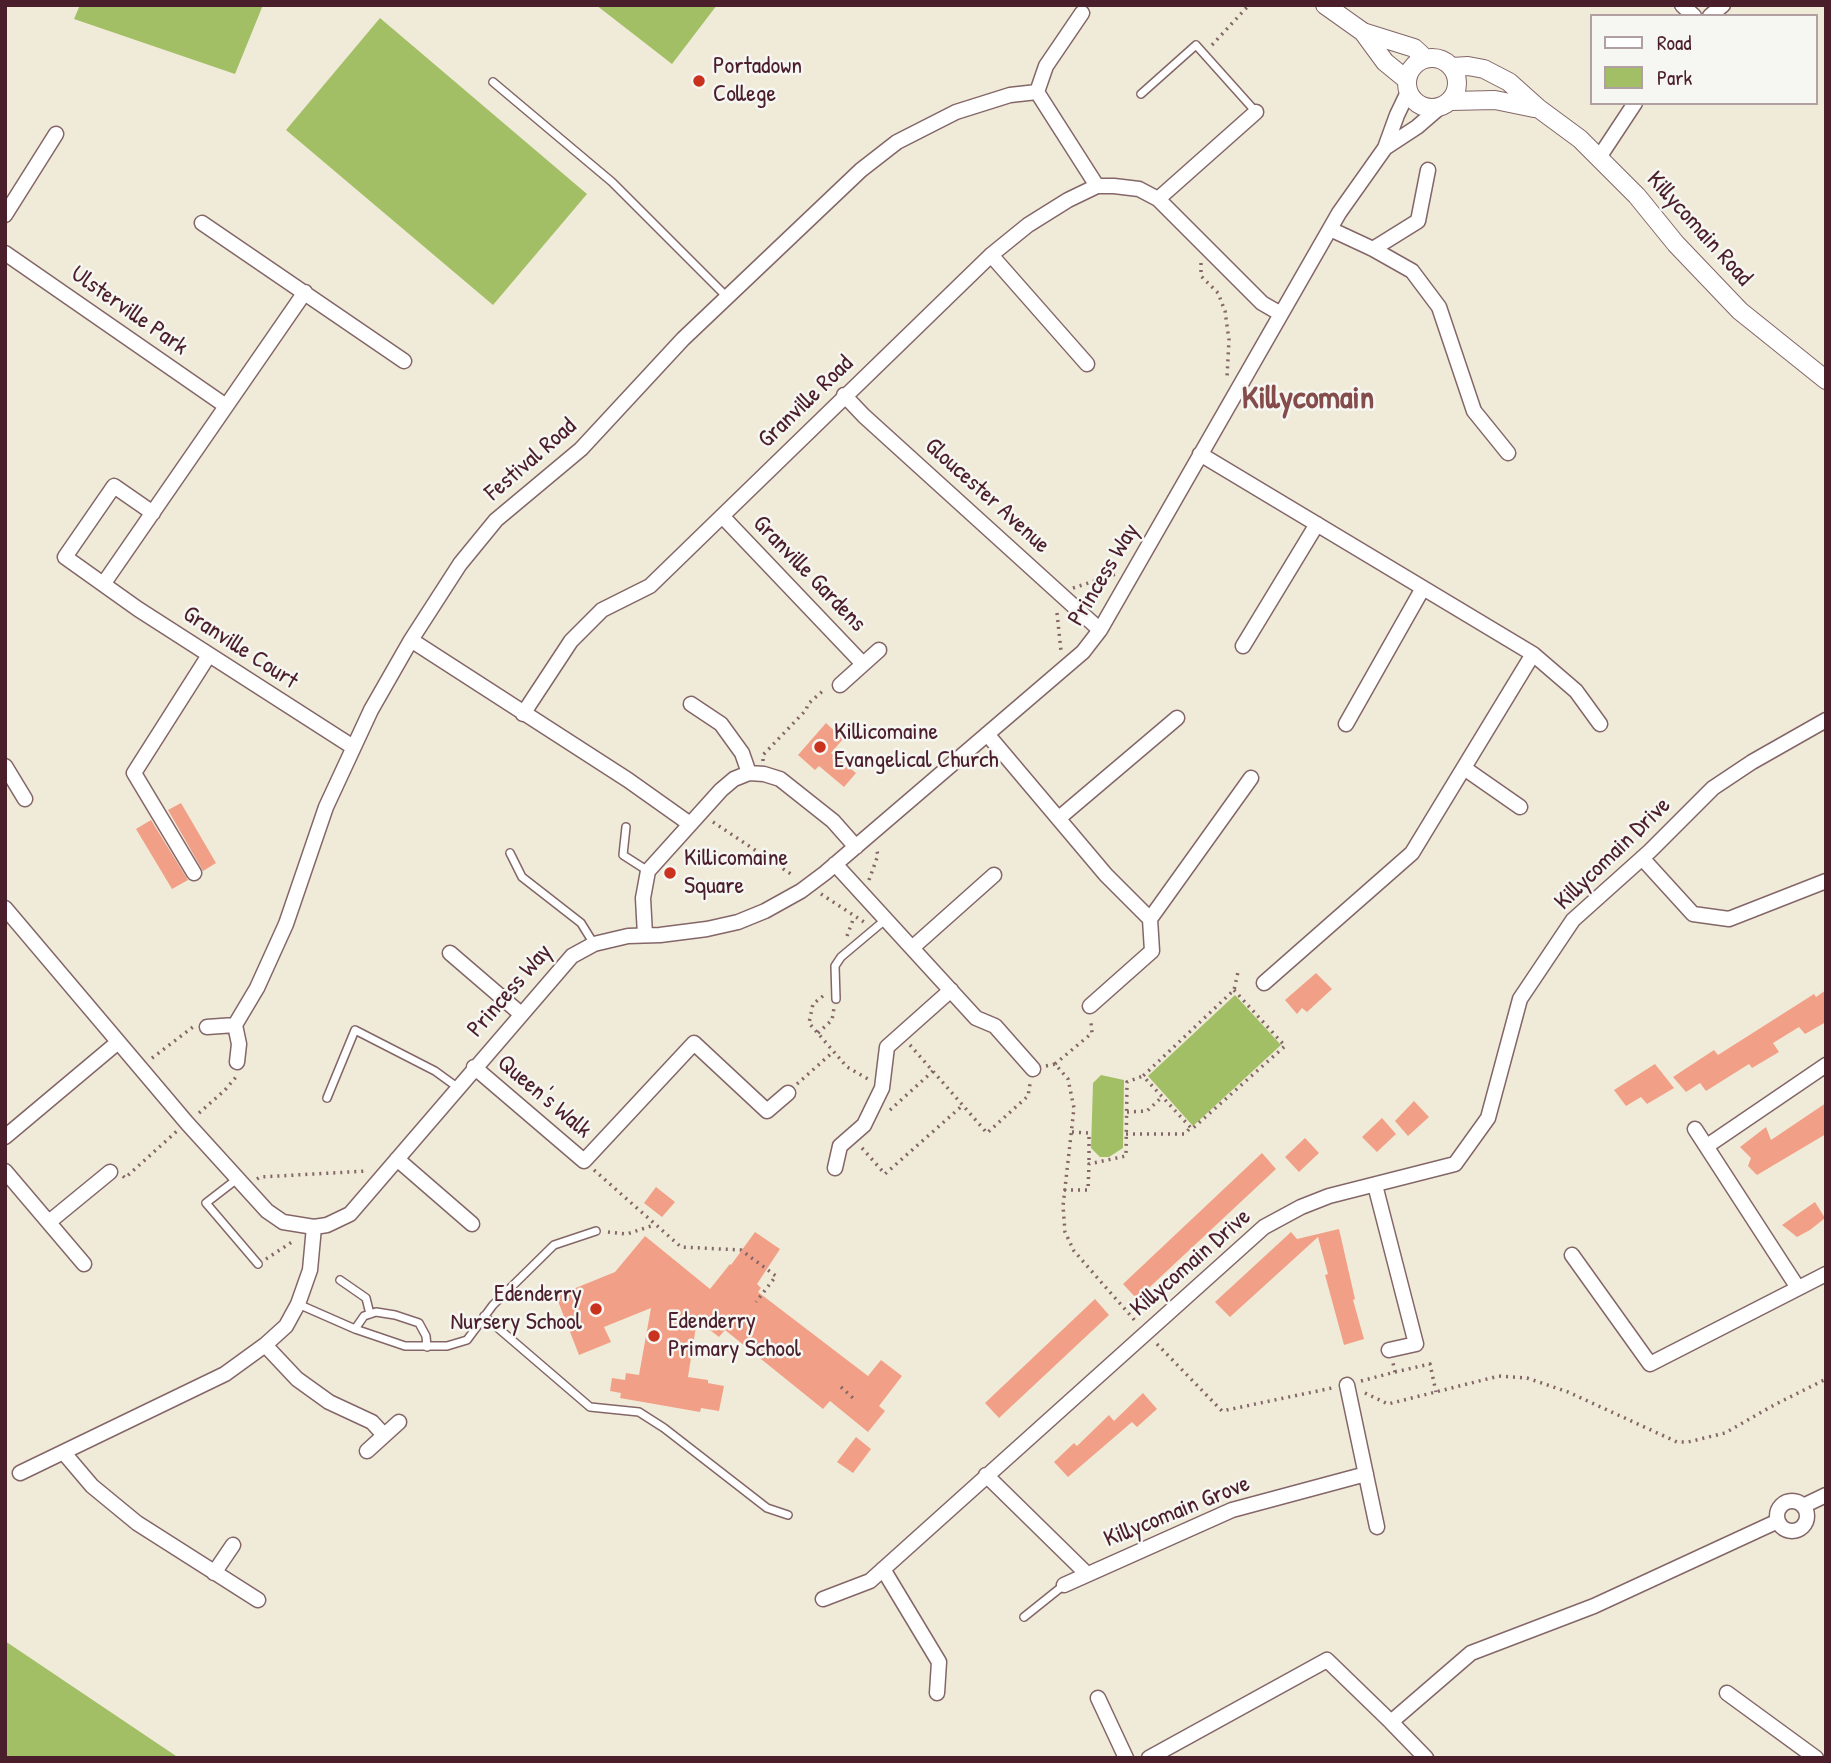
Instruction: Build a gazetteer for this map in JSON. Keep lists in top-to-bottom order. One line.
{"streets":{"street":["Killycomain Road","Ulsterville Park","Granville Road","Festival Road","Gloucester Avenue","Granville Gardens","Princess Way","Granville Court","Killycomain Drive","Queen's Walk","Killycomain Grove"]},"crossings":[["Killycomain Road","Princess Way"],["Granville Road","Gloucester Avenue"],["Granville Road","Granville Gardens"],["Festival Road","Granville Court"],["Gloucester Avenue","Princess Way"],["Princess Way","Queen's Walk"],["Killycomain Drive","Killycomain Grove"]],"districts":["Killycomain"],"places":["Portadown College","Killicomaine Evangelical Church","Killicomaine Square","Edenderry Nursery School","Edenderry Primary School"],"legend":["Road","Park"]}
